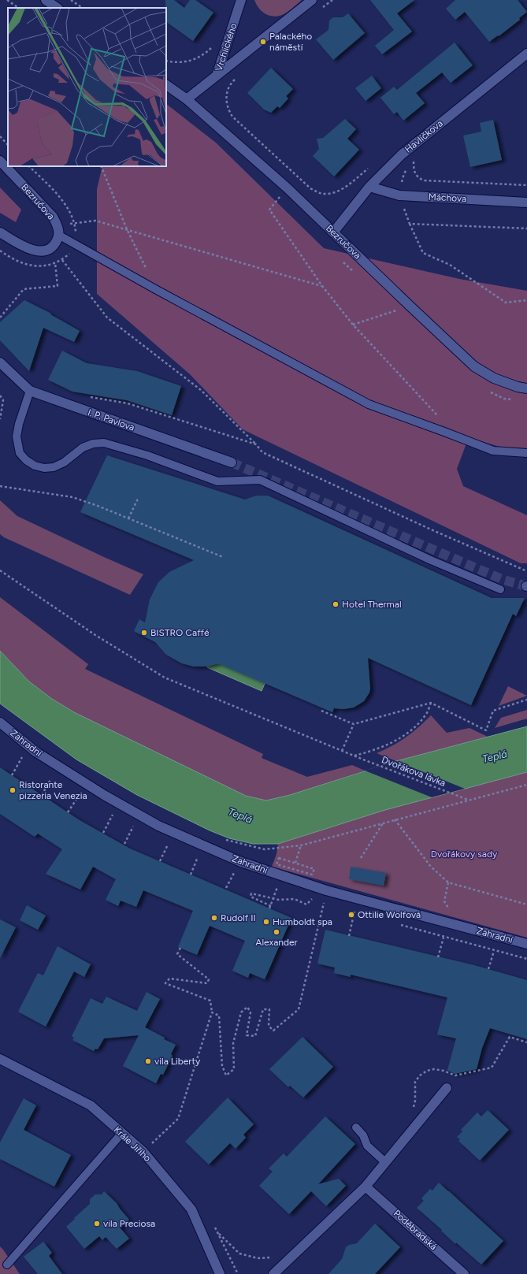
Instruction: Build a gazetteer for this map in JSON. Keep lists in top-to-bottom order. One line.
{"streets":{"street":["Vrchlického","Havlíčkova","Máchova","Bezručova","I. P. Pavlova","Zahradní","Krále Jiřího","Poděbradská"],"path":["Dvořákova lávka"]},"crossings":[["Vrchlického","Bezručova"],["Havlíčkova","Máchova"],["Havlíčkova","Bezručova"]],"water":["Teplá"],"parks":["Dvořákovy sady"],"places":["Palackého náměstí","Hotel Thermal","BISTRO Caffé","Ristorante pizzeria Venezia","Ottilie Wolfová","Rudolf II","Humboldt spa","Alexander","vila Liberty","vila Preciosa"]}
